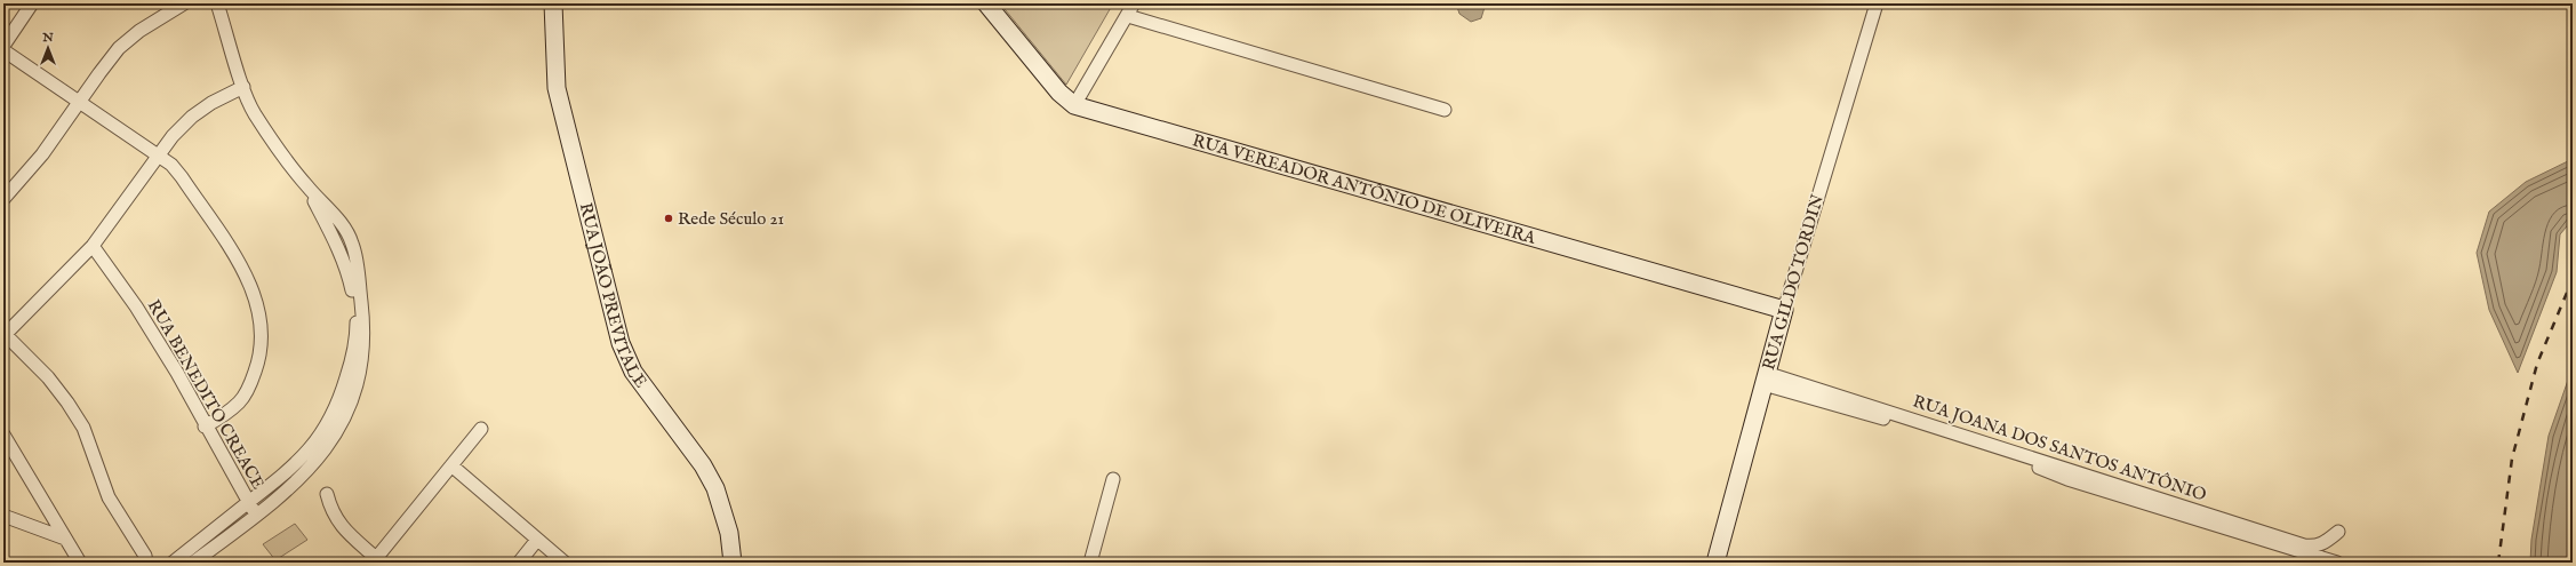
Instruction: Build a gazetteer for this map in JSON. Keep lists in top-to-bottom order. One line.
{"streets":{"main road":["RUA VEREADOR ANTÔNIO DE OLIVEIRA","RUA GILDO TORDIN","RUA JOÃO PREVITALE"],"street":["RUA BENEDITO CREACE","RUA JOANA DOS SANTOS ANTÔNIO"]},"crossings":[["RUA VEREADOR ANTÔNIO DE OLIVEIRA","RUA GILDO TORDIN"],["RUA GILDO TORDIN","RUA JOANA DOS SANTOS ANTÔNIO"]],"places":["Rede Século 21"],"north":"top"}
